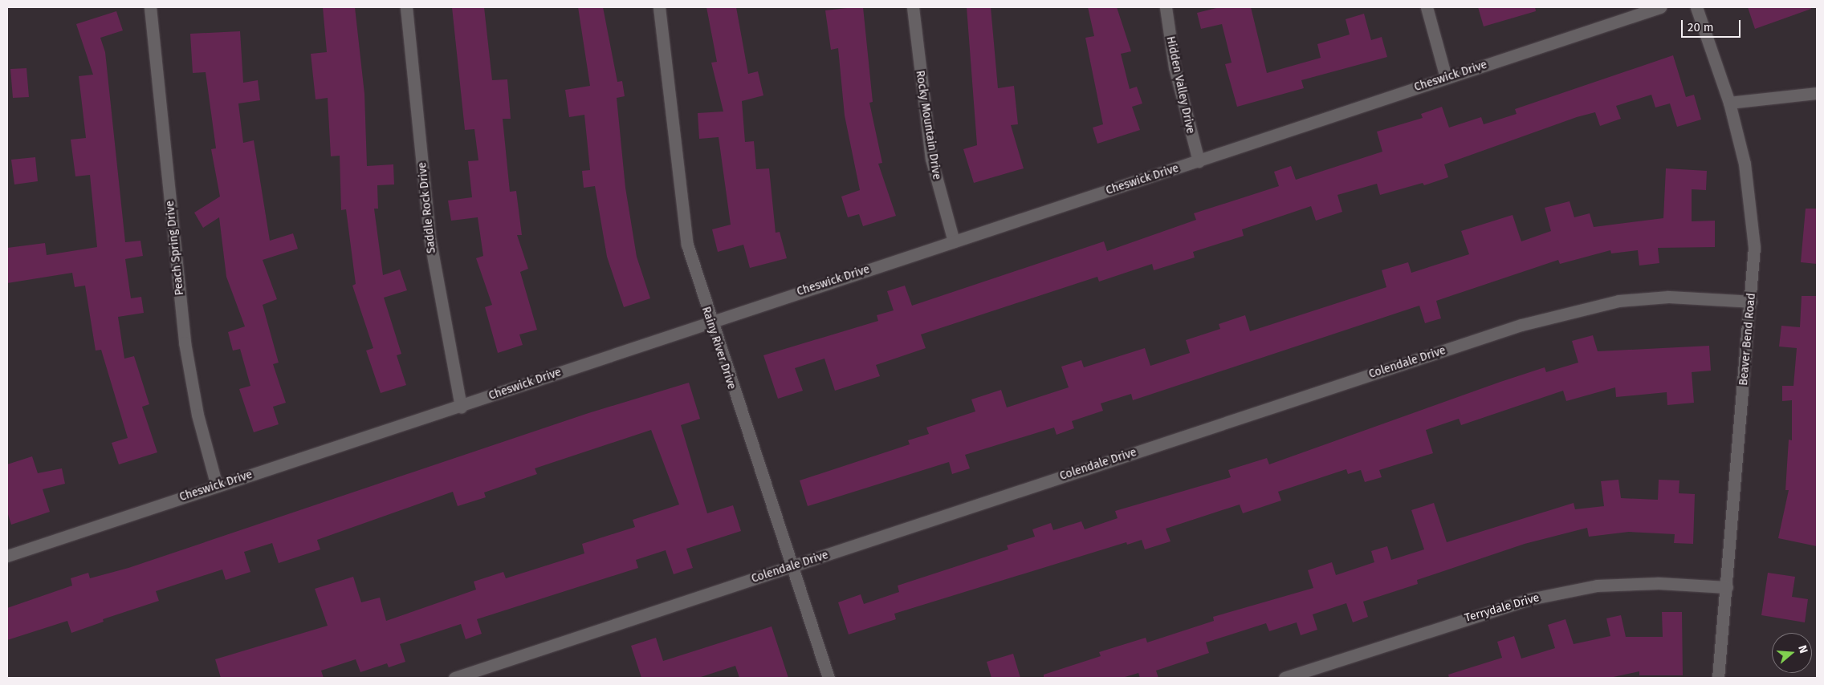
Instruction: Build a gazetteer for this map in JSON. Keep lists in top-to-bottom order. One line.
{"streets":{"street":["Cheswick Drive","Hidden Valley Drive","Rocky Mountain Drive","Saddle Rock Drive","Peach Spring Drive","Beaver Bend Road","Rainy River Drive","Colendale Drive","Terrydale Drive"]},"crossings":[["Cheswick Drive","Hidden Valley Drive"],["Cheswick Drive","Rocky Mountain Drive"],["Cheswick Drive","Saddle Rock Drive"],["Cheswick Drive","Peach Spring Drive"],["Cheswick Drive","Rainy River Drive"],["Beaver Bend Road","Colendale Drive"],["Beaver Bend Road","Terrydale Drive"],["Rainy River Drive","Colendale Drive"]],"scale_bar":"20 m","north":"right"}
